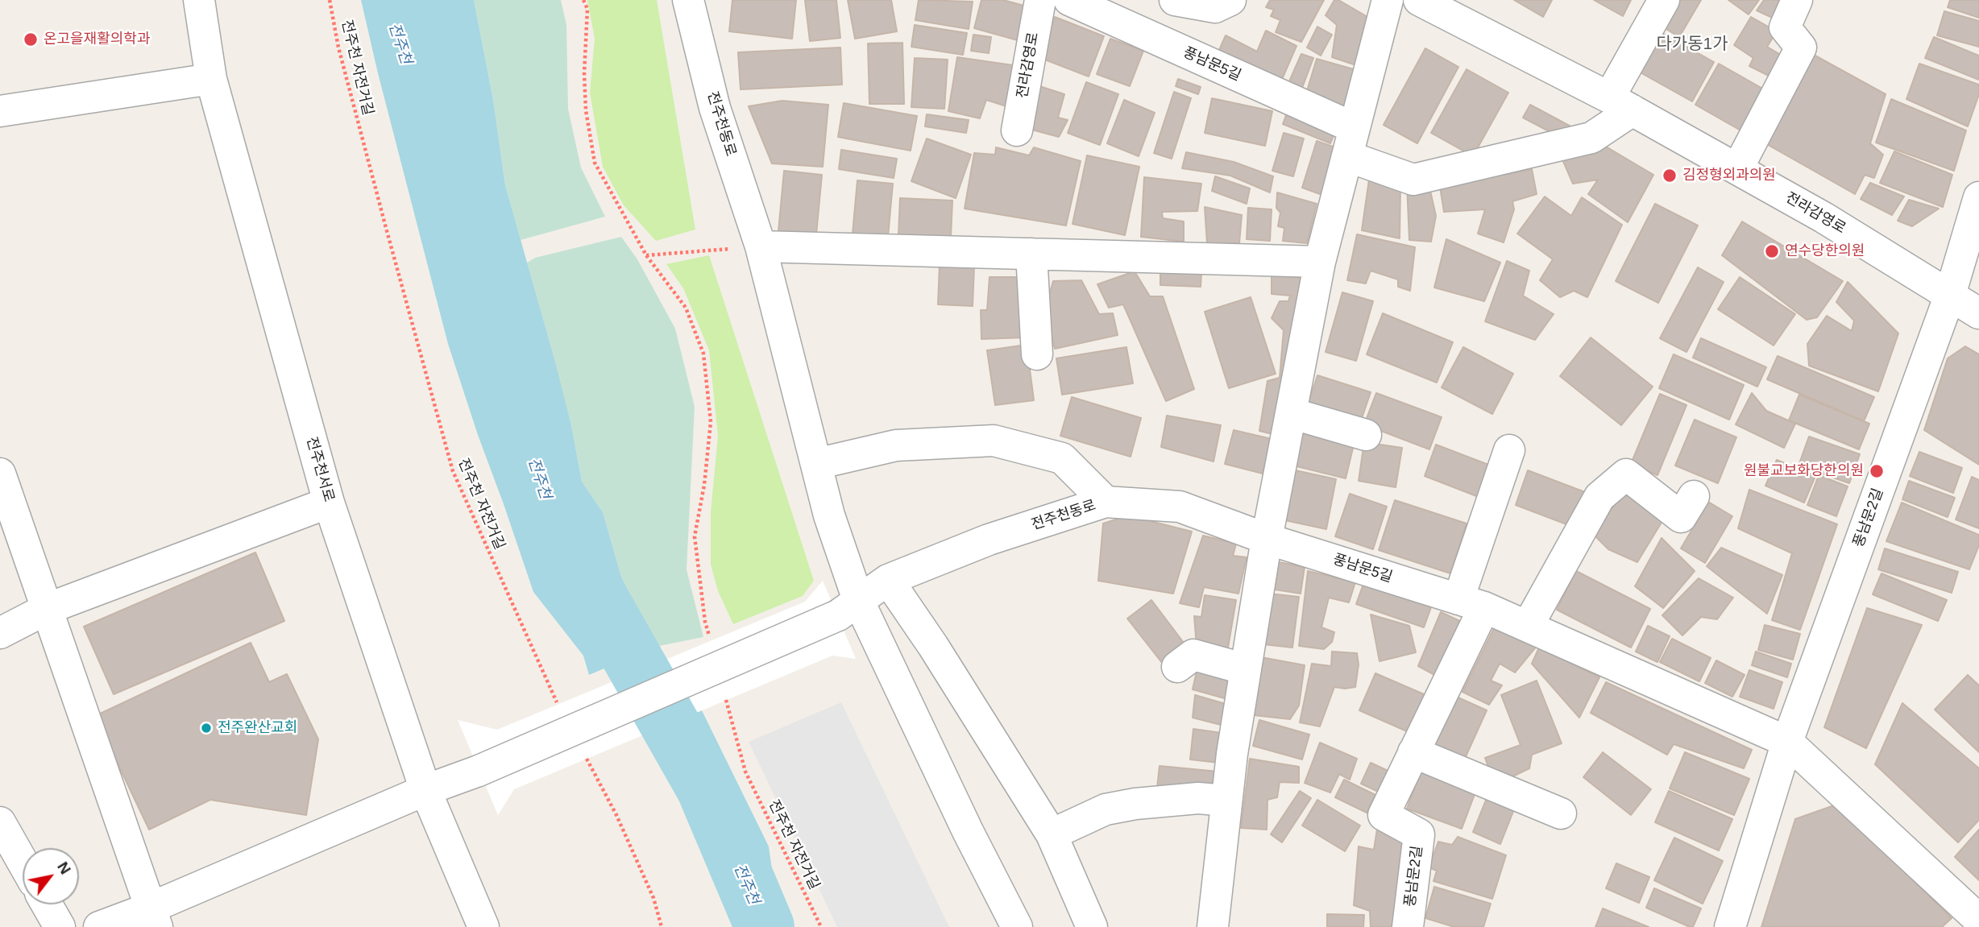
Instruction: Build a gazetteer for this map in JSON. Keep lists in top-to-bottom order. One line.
{"streets":{"street":["풍남문5길","전라감영로","전주천동로","전주천서로","풍남문2길"],"path":["전주천 자전거길"]},"crossings":[["풍남문5길","전라감영로"],["풍남문5길","전주천동로"],["풍남문5길","풍남문2길"],["전라감영로","풍남문2길"]],"districts":["다가동1가"],"water":["전주천"],"places":["온고을재활의학과","김정형외과의원","연수당한의원","원불교보화당한의원","전주완산교회"],"north":"top right"}
